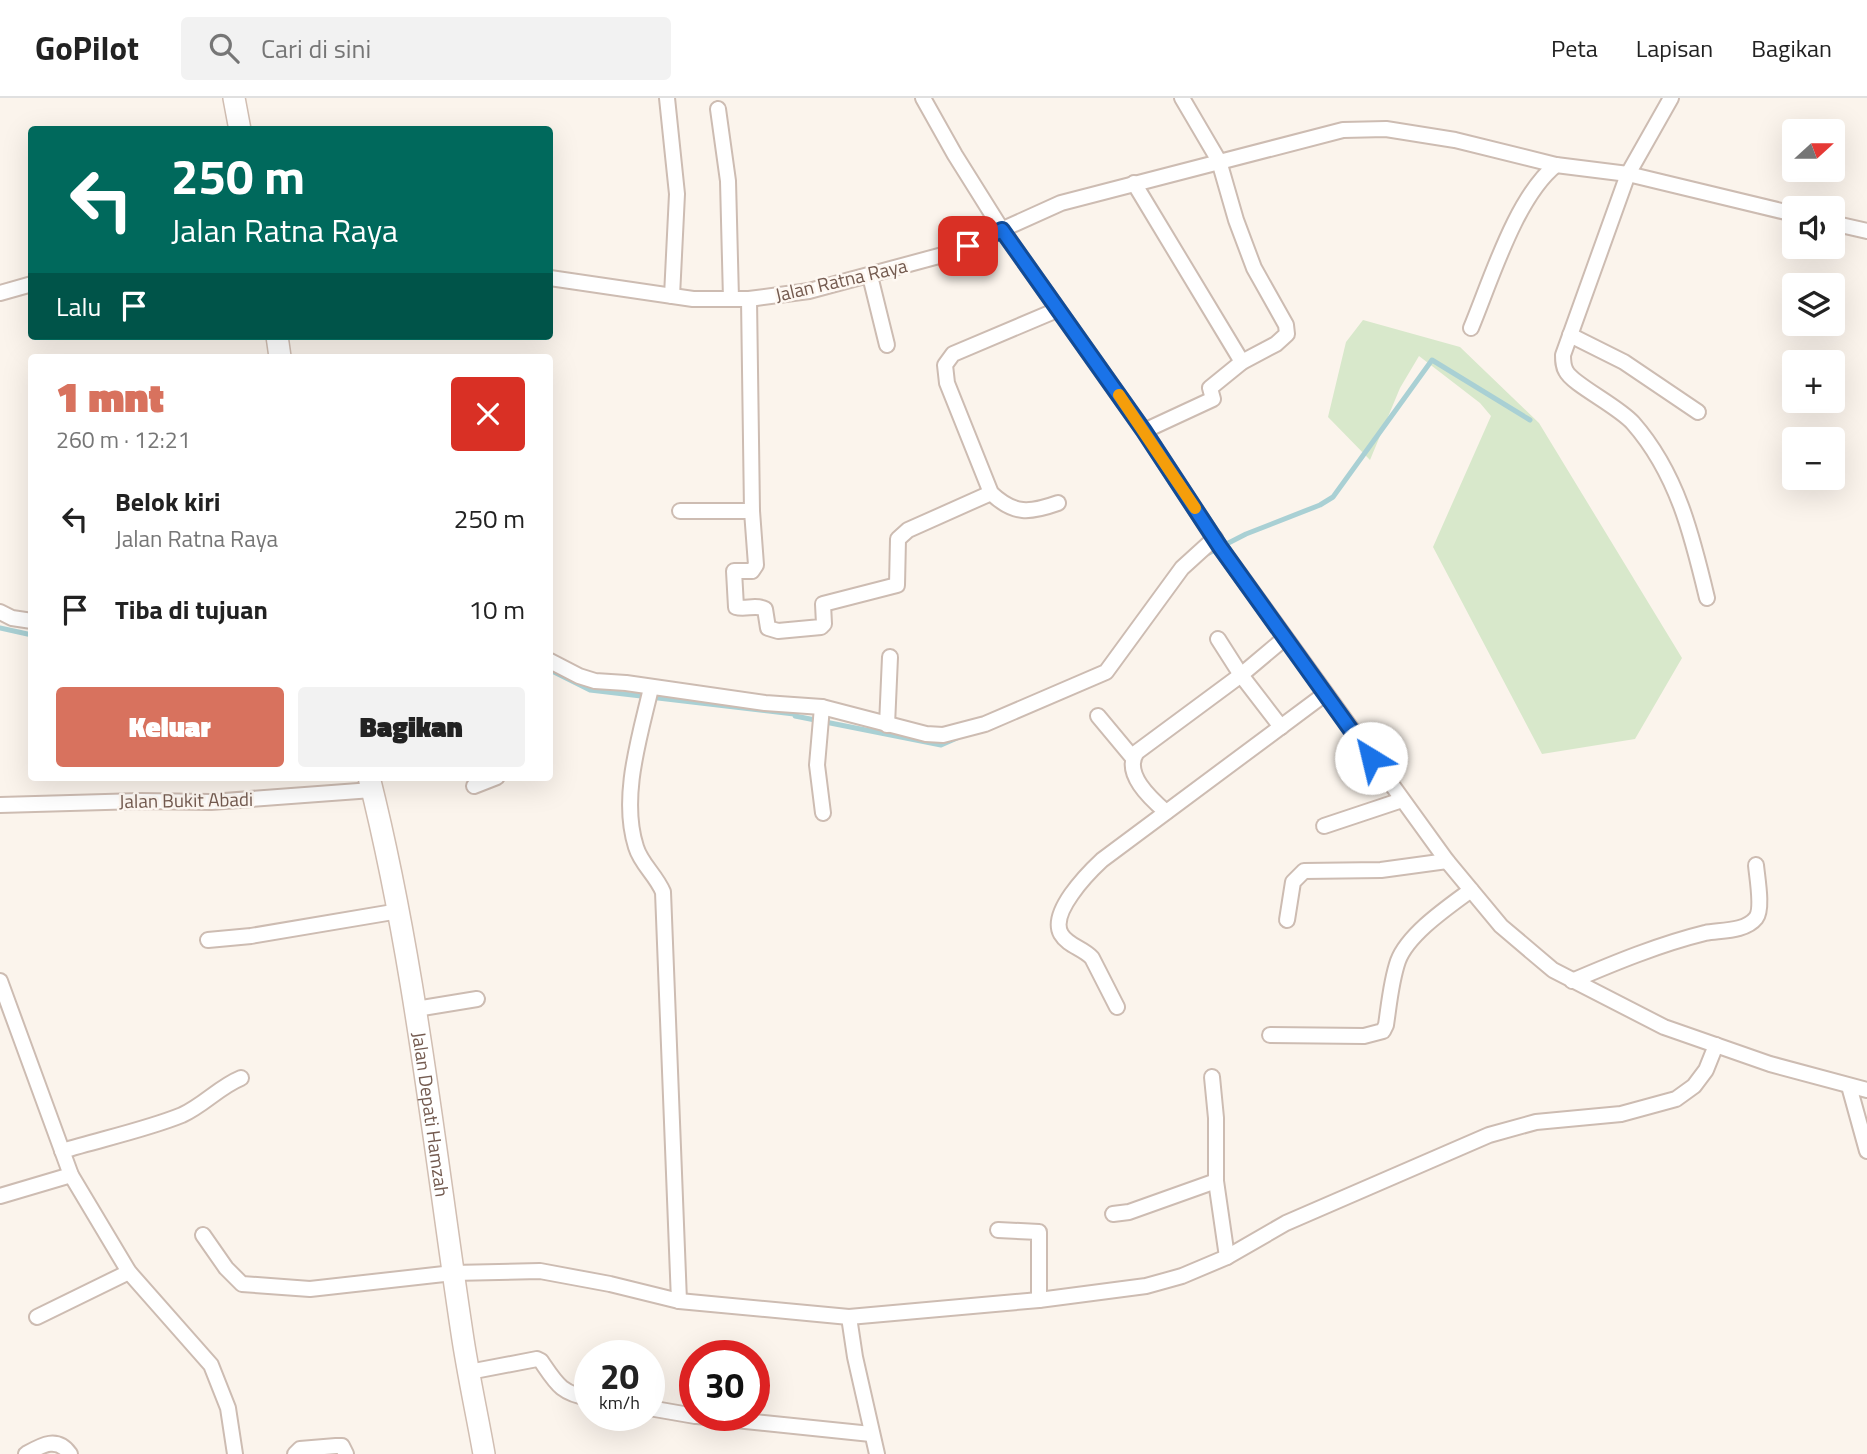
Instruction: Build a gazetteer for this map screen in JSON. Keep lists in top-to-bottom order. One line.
{"streets":{"main road":["Jalan Depati Hamzah"],"street":["Jalan Ratna Raya","Jalan Bukit Abadi"]},"crossings":[["Jalan Bukit Abadi","Jalan Depati Hamzah"]],"north":"right","page":{"header":"GoPilot","search":"Cari di sini","nav":["Peta","Lapisan","Bagikan"],"map_buttons":["+","−"],"turn":["250 m","Jalan Ratna Raya"],"then":"Lalu","heading":["1 mnt","260 m · 12:21"],"list":[{"name":"Belok kiri","note":"Jalan Ratna Raya","value":"250 m"},{"name":"Tiba di tujuan","value":"10 m"}],"buttons":["Keluar","Bagikan"],"speed":"20 km/h","limit":"30"}}
